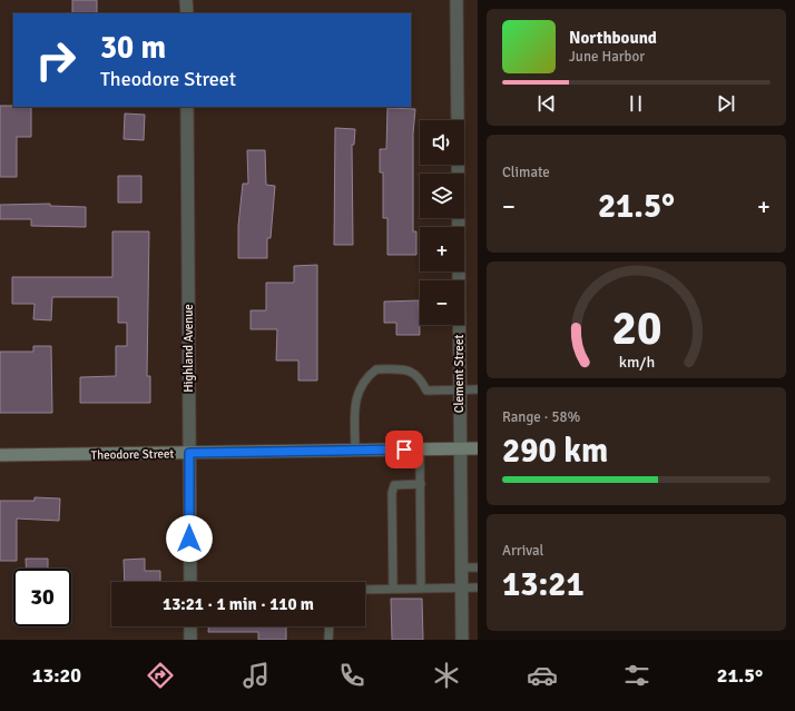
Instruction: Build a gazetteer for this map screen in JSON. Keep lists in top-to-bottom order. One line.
{"streets":{"main road":["Theodore Street"],"street":["Highland Avenue","Clement Street"]},"crossings":[["Highland Avenue","Theodore Street"],["Clement Street","Theodore Street"]],"page":{"turn":["30 m","Theodore Street"],"song":["Northbound","June Harbor"],"map_buttons":["+","−"],"tile":["Climate",["Range · 58%","290 km"],["Arrival","13:21"]],"heat":["−","21.5°","+"],"limit":"30","trip":"13:21 · 1 min · 110 m","tabs":["13:20","21.5°"],"gauge":["20","km/h"]}}
